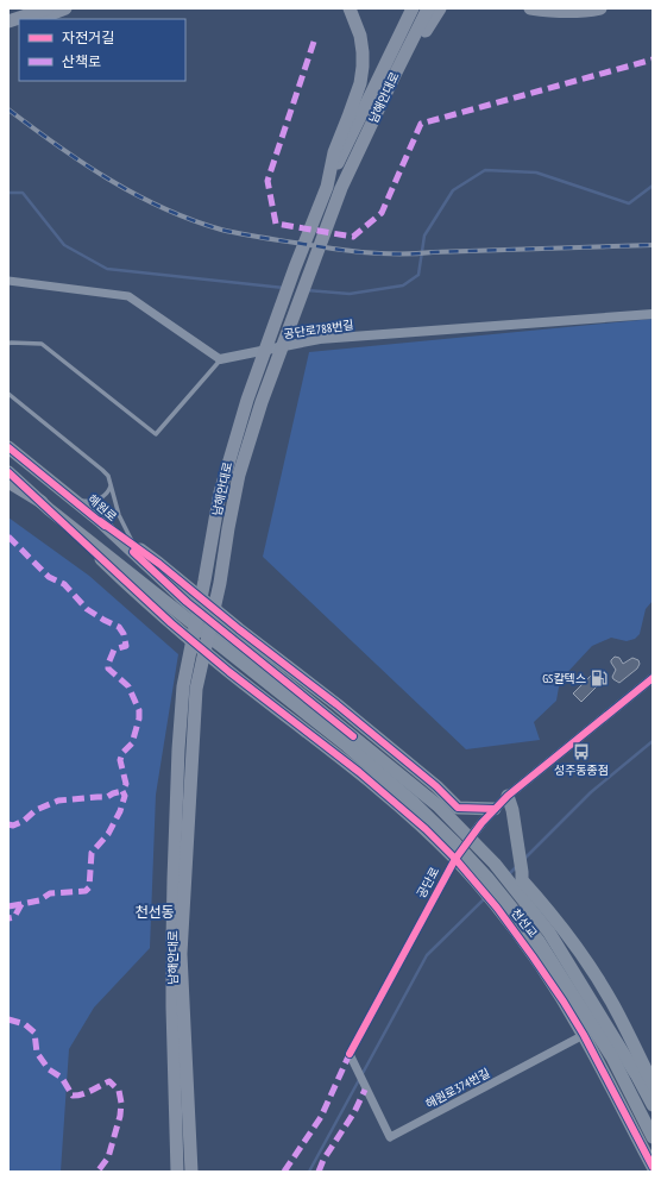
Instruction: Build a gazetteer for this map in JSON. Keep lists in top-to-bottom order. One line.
{"streets":{"highway":["남해안대로"],"main road":["해원로","천선교"],"street":["공단로788번길","공단로","해원로374번길"]},"crossings":[["해원로","천선교"],["공단로","해원로374번길"]],"districts":["천선동"],"places":{"fuel station":["GS칼텍스"],"bus stop":["성주동종점"]},"legend":["자전거길","산책로"]}
